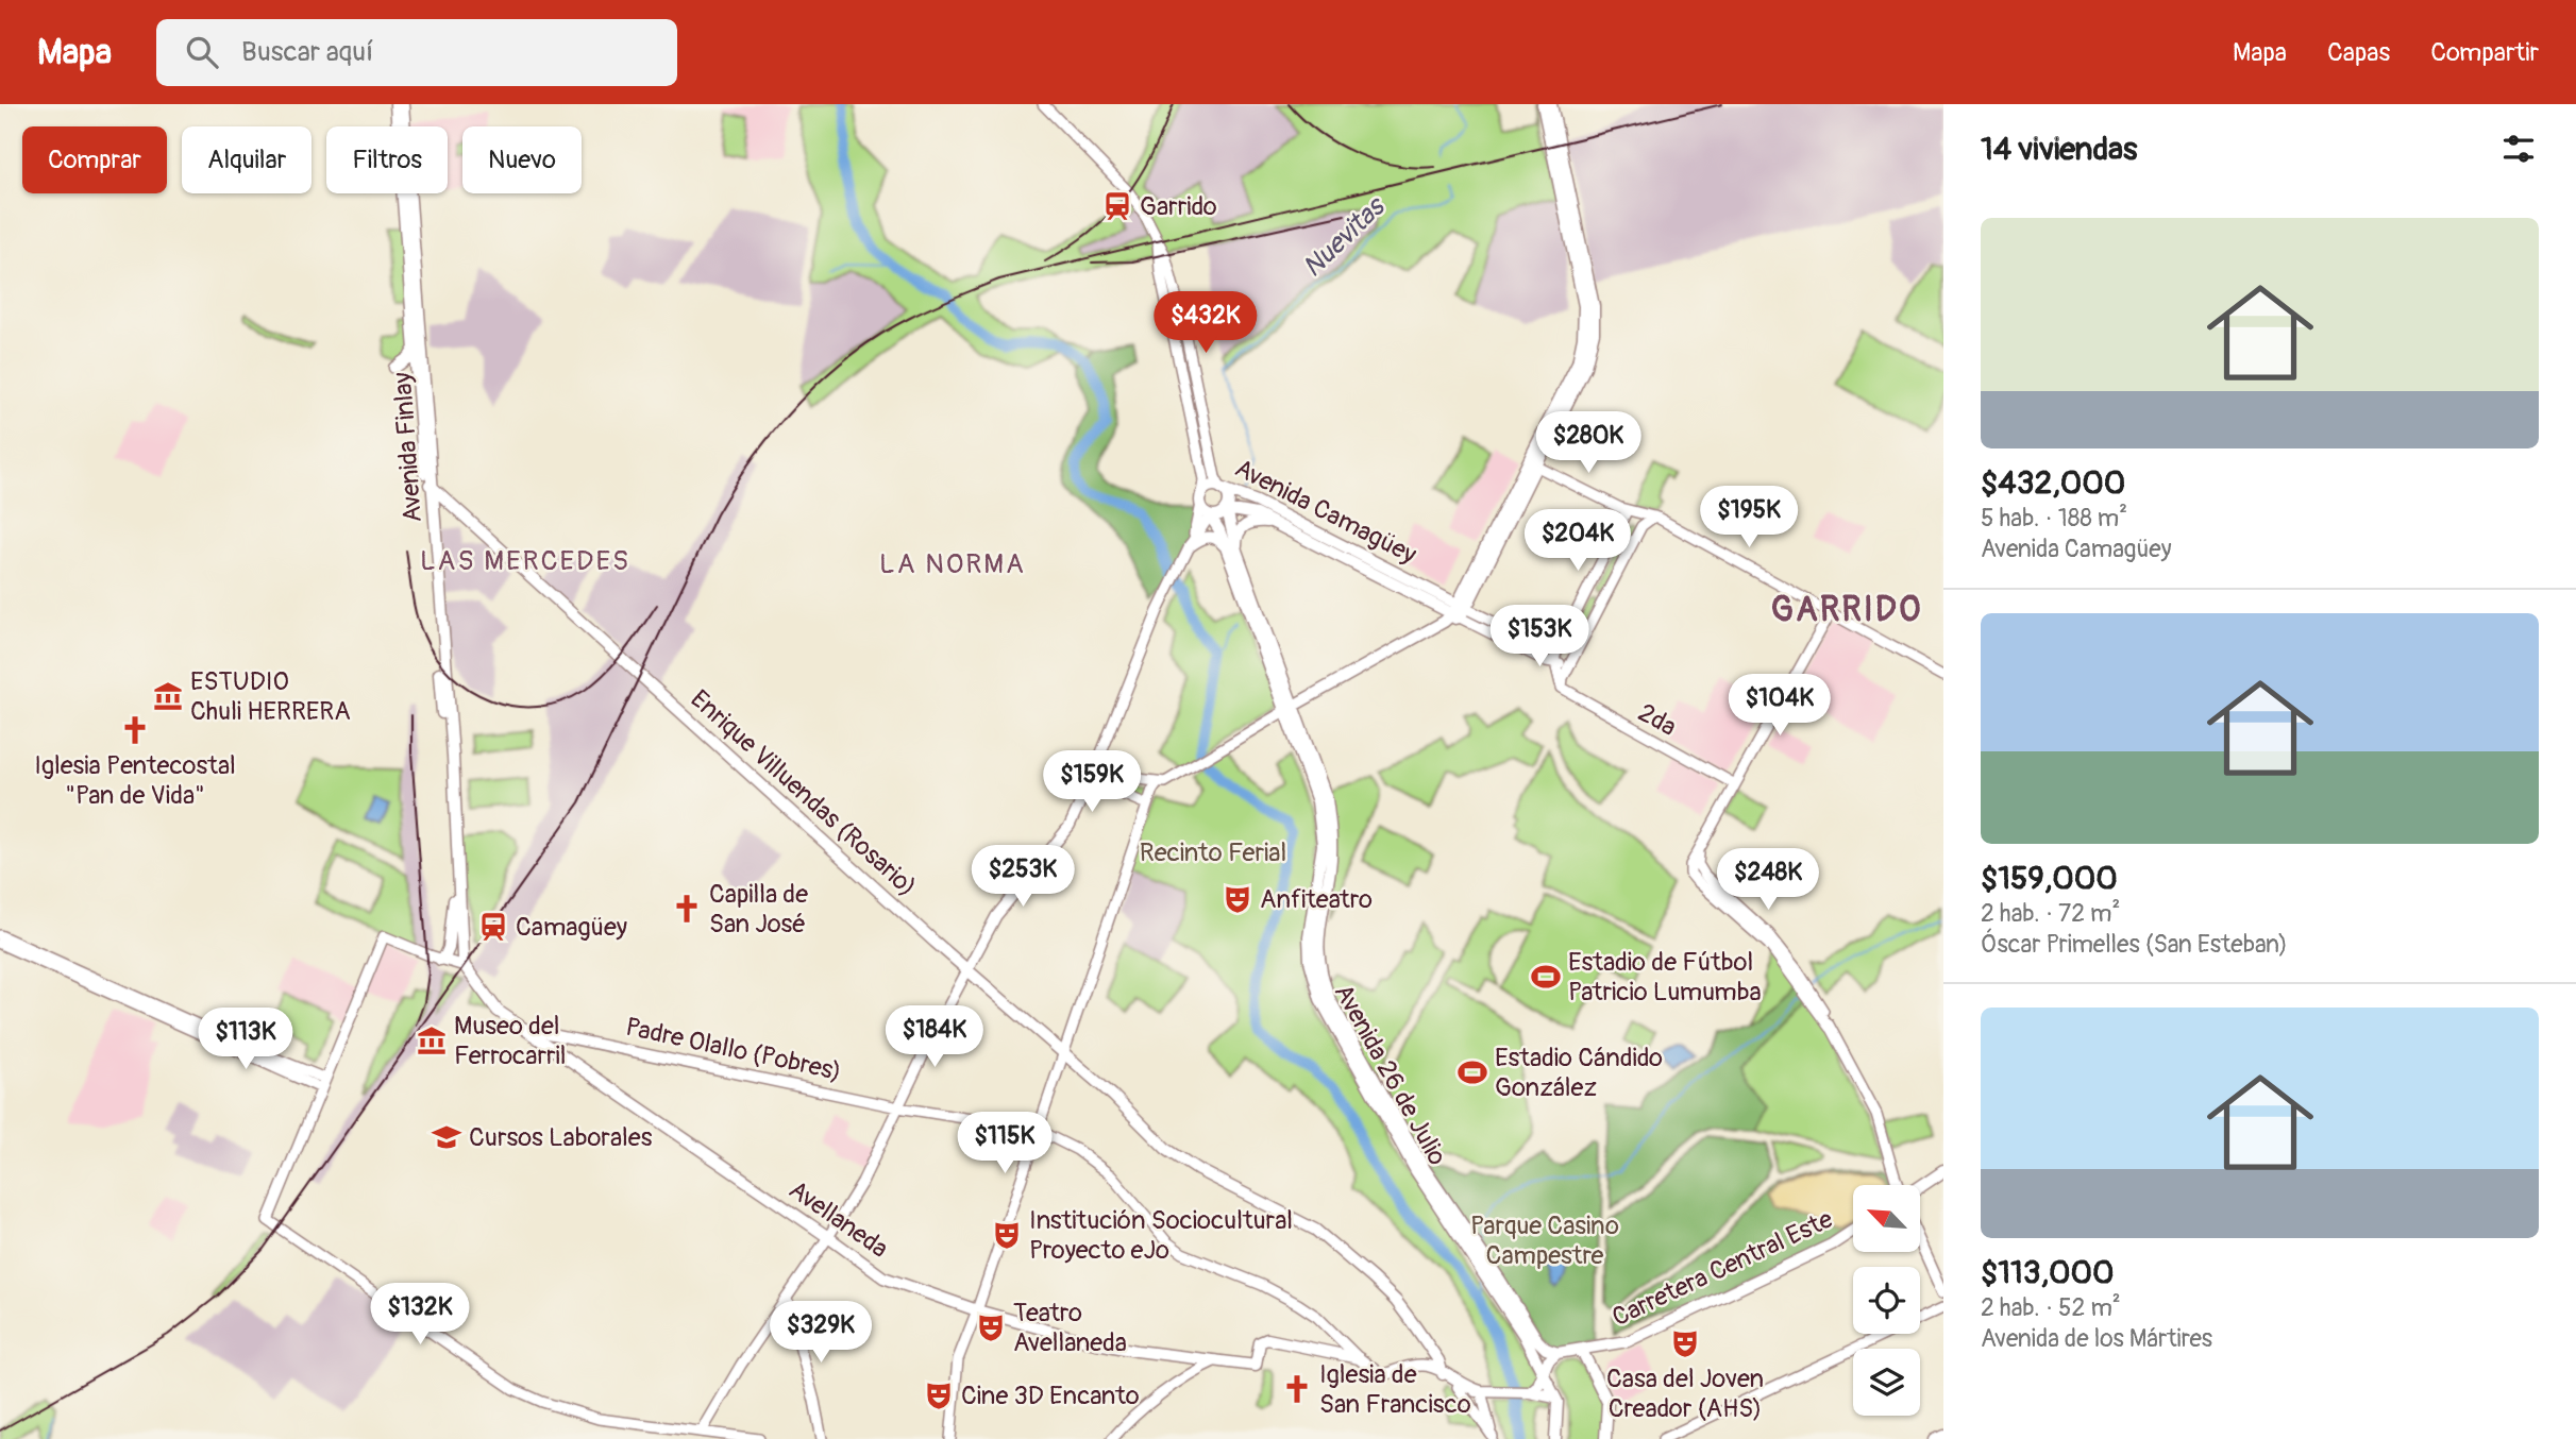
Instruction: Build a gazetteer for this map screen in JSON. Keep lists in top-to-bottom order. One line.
{"streets":{"main road":["Avenida Finlay","Avenida Camagüey","2da","Enrique Villuendas (Rosario)","Padre Olallo (Pobres)","Avenida 26 de Julio","Avellaneda","Carretera Central Este"]},"crossings":[["Avenida Finlay","Enrique Villuendas (Rosario)"],["Avenida Finlay","Avellaneda"],["Avenida Camagüey","Avenida 26 de Julio"],["Enrique Villuendas (Rosario)","Padre Olallo (Pobres)"],["Padre Olallo (Pobres)","Avellaneda"],["Avenida 26 de Julio","Carretera Central Este"]],"districts":["LAS MERCEDES","LA NORMA","GARRIDO"],"water":["Nuevitas"],"parks":["Recinto Ferial","Parque Casino Campestre"],"places":{"station":["Garrido","Camagüey"],"museum":["ESTUDIO Chuli HERRERA","Museo del Ferrocarril"],"church":["Iglesia Pentecostal \"Pan de Vida\"","Capilla de San José","Iglesia de San Francisco"],"theatre":["Anfiteatro","Institución Sociocultural Proyecto eJo","Teatro Avellaneda","Casa del Joven Creador (AHS)","Cine 3D Encanto"],"sports":["Estadio de Fútbol Patricio Lumumba","Estadio Cándido González"],"school or university":["Cursos Laborales"]},"north":"top left","page":{"header":"Mapa","search":"Buscar aquí","nav":["Mapa","Capas","Compartir"],"heading":"14 viviendas","chip":["Comprar","Alquilar","Filtros","Nuevo"],"list":[{"name":"$432,000","note":"5 hab. · 188 m² · Avenida Camagüey"},{"name":"$159,000","note":"2 hab. · 72 m² · Óscar Primelles (San Esteban)"},{"name":"$113,000","note":"2 hab. · 52 m² · Avenida de los Mártires"}],"price":["$432K","$280K","$195K","$204K","$153K","$104K","$159K","$253K","$248K","$184K","$113K","$115K","$132K","$329K"]}}
